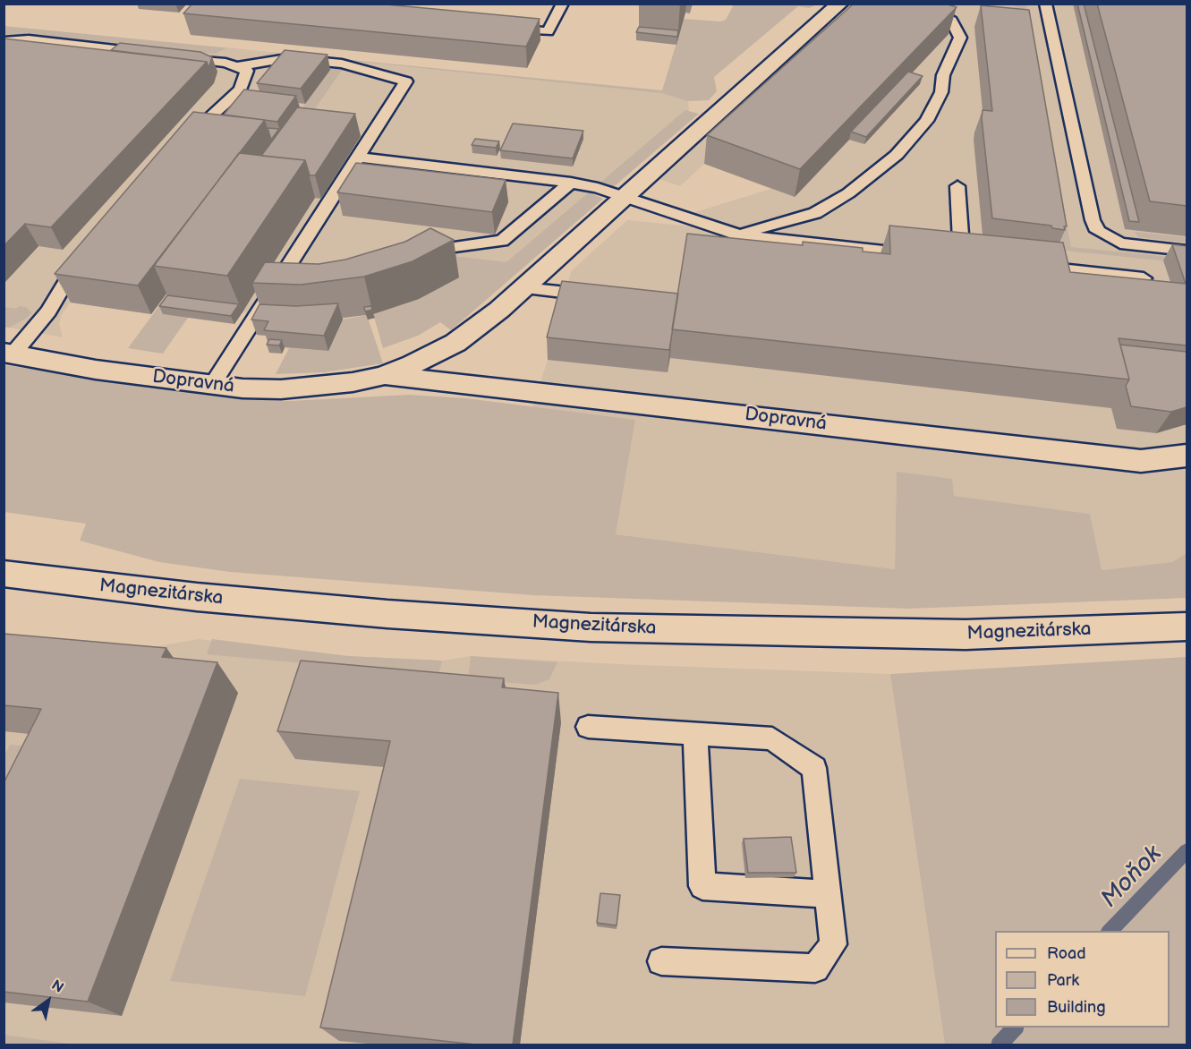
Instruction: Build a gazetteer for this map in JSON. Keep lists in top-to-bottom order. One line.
{"streets":{"street":["Dopravná","Magnezitárska"]},"water":["Moňok"],"legend":["Road","Park","Building"],"north":"top right"}
